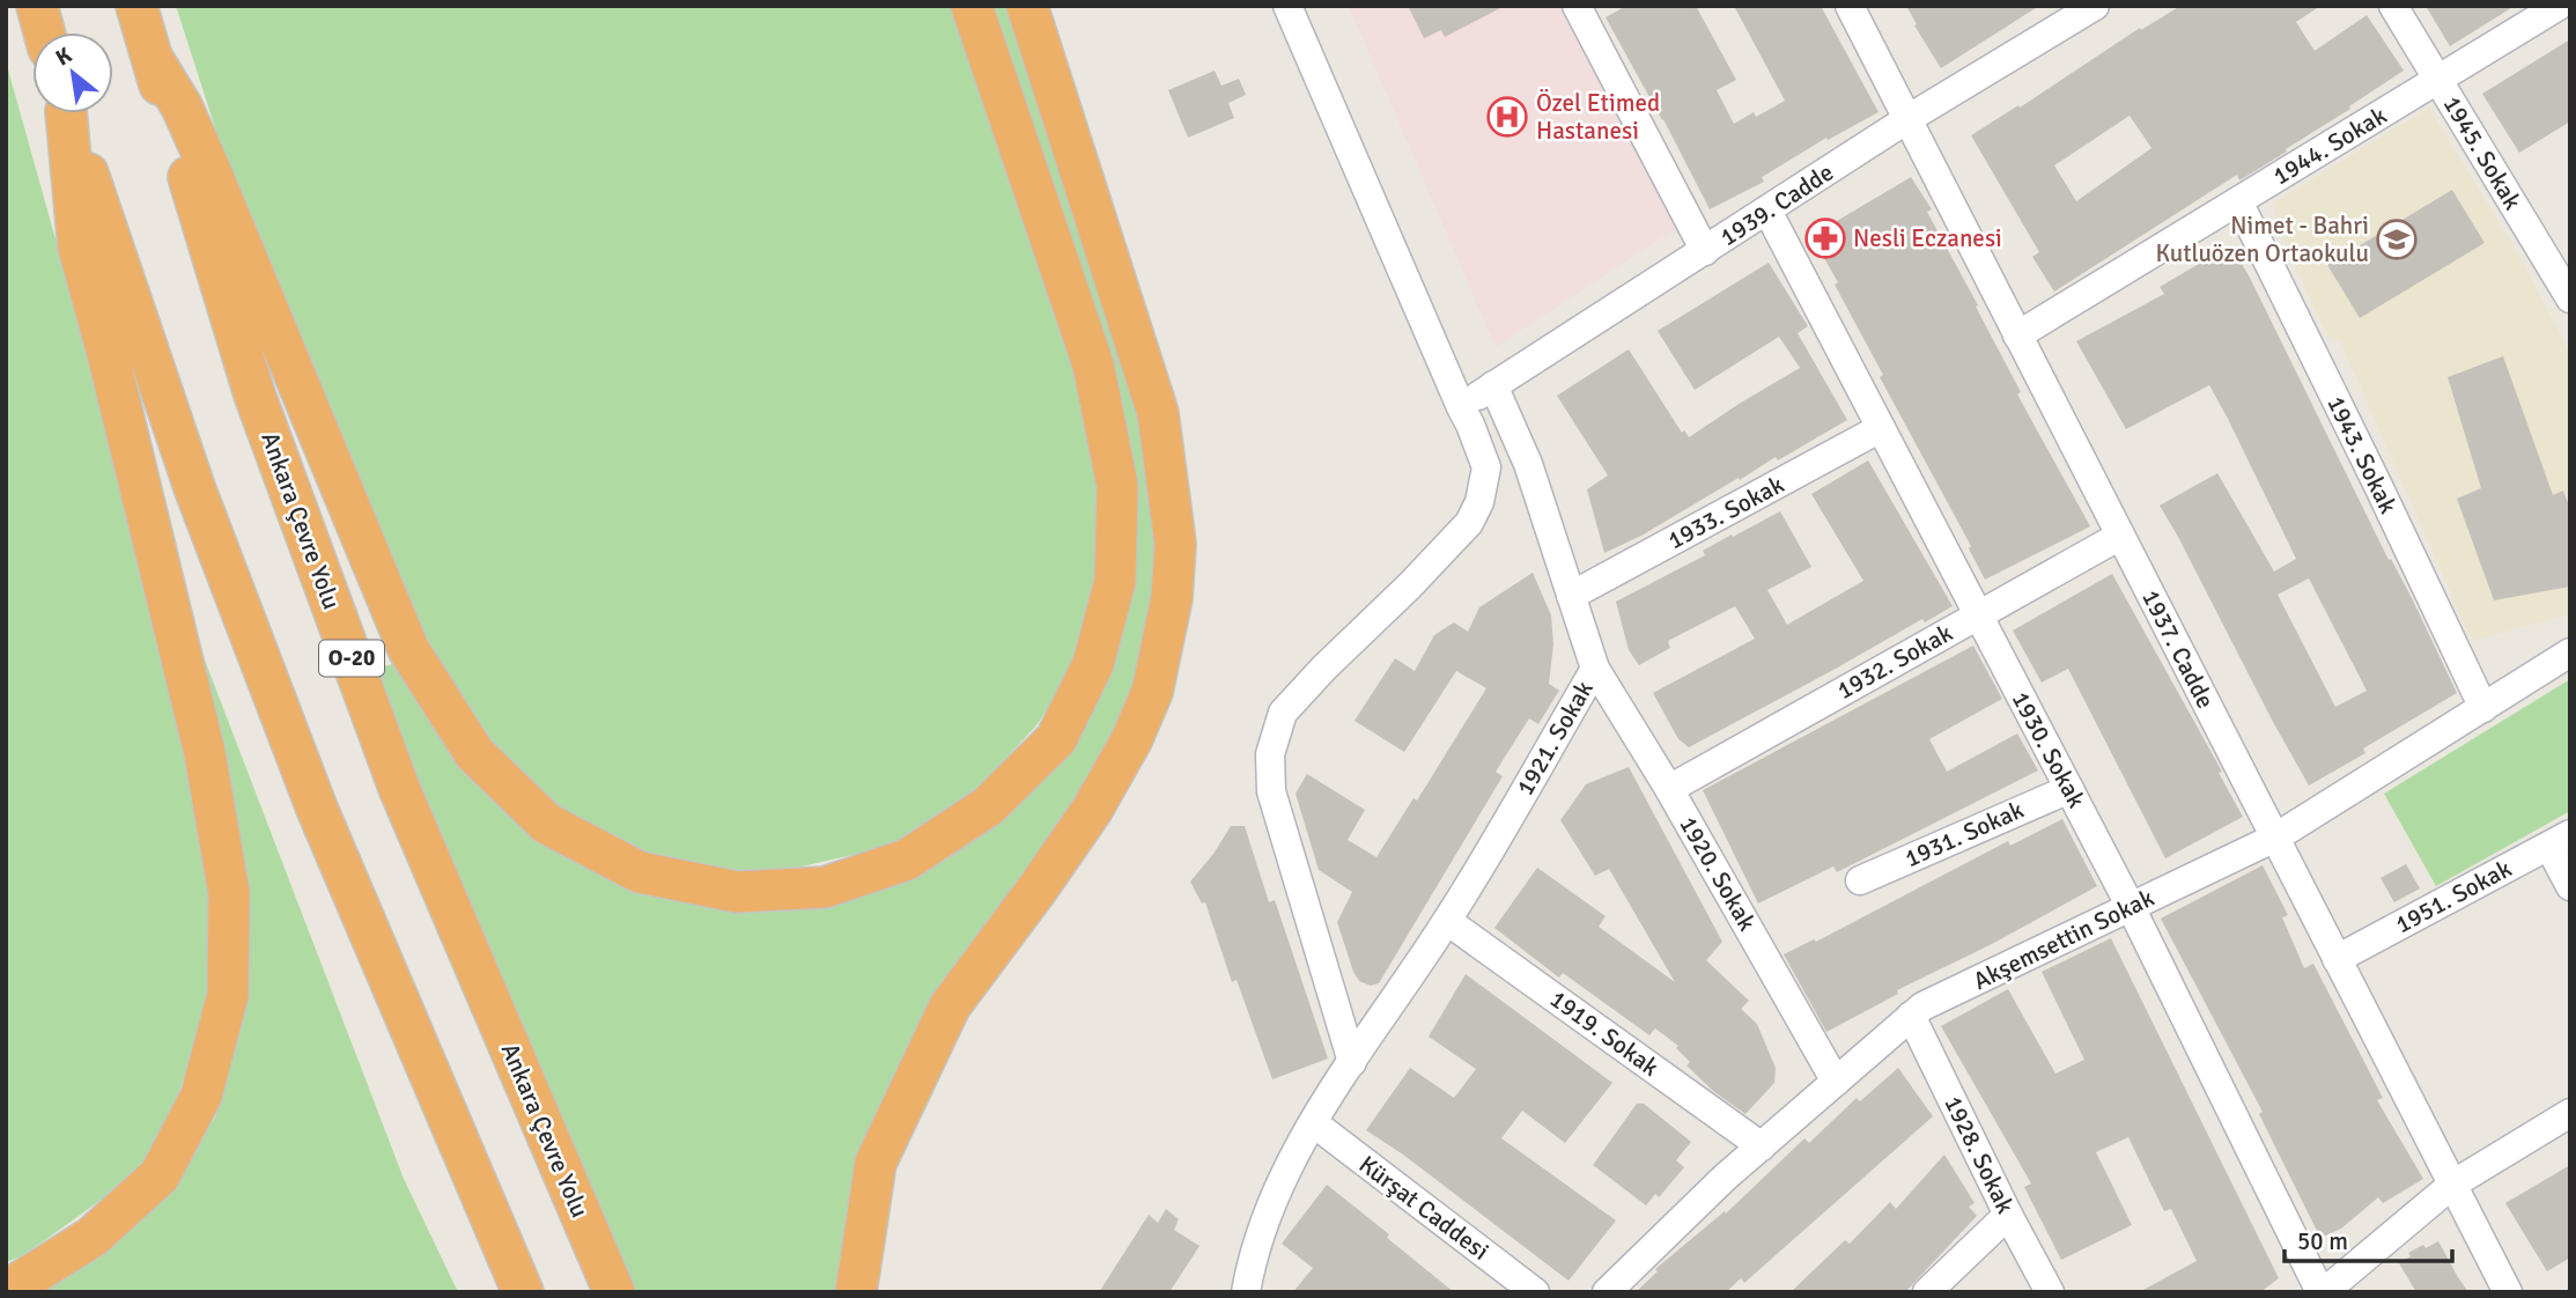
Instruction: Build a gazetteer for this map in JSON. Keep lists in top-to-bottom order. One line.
{"streets":{"highway":["Ankara Çevre Yolu","O-20"],"street":["1944. Sokak","1945. Sokak","1939. Cadde","1943. Sokak","1933. Sokak","1937. Cadde","1932. Sokak","1921. Sokak","1930. Sokak","1931. Sokak","1920. Sokak","1951. Sokak","Akşemsettin Sokak","1919. Sokak","1928. Sokak","Kürşat Caddesi"]},"crossings":[["1944. Sokak","1945. Sokak"],["1944. Sokak","1943. Sokak"],["1944. Sokak","1937. Cadde"],["1939. Cadde","1937. Cadde"],["1939. Cadde","1921. Sokak"],["1939. Cadde","1930. Sokak"],["1943. Sokak","Akşemsettin Sokak"],["1933. Sokak","1921. Sokak"],["1933. Sokak","1930. Sokak"],["1937. Cadde","1932. Sokak"],["1937. Cadde","1951. Sokak"],["1937. Cadde","Akşemsettin Sokak"],["1932. Sokak","1930. Sokak"],["1932. Sokak","1920. Sokak"],["1921. Sokak","1920. Sokak"],["1921. Sokak","1919. Sokak"],["1921. Sokak","Kürşat Caddesi"],["1930. Sokak","1931. Sokak"],["1930. Sokak","Akşemsettin Sokak"],["1920. Sokak","Akşemsettin Sokak"],["Akşemsettin Sokak","1919. Sokak"],["Akşemsettin Sokak","1928. Sokak"]],"places":{"hospital":["Özel Etimed Hastanesi"],"pharmacy":["Nesli Eczanesi"],"school or university":["Nimet - Bahri Kutluözen Ortaokulu"]},"scale_bar":"50 m","north":"top left"}
